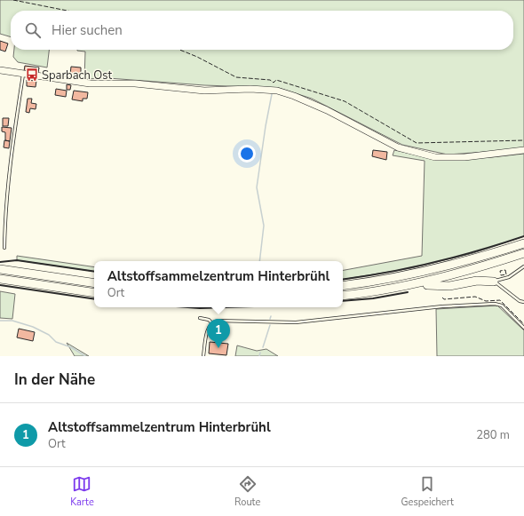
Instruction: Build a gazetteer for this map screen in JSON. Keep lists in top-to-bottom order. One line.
{"places":{"bus stop":["Sparbach Ost"]},"page":{"search":"Hier suchen","popup":["Altstoffsammelzentrum Hinterbrühl","Ort"],"pins":"1","heading":"In der Nähe","list":[{"mark":"1","name":"Altstoffsammelzentrum Hinterbrühl","note":"Ort","value":"280 m"}],"nav":["Karte","Route","Gespeichert"]}}
